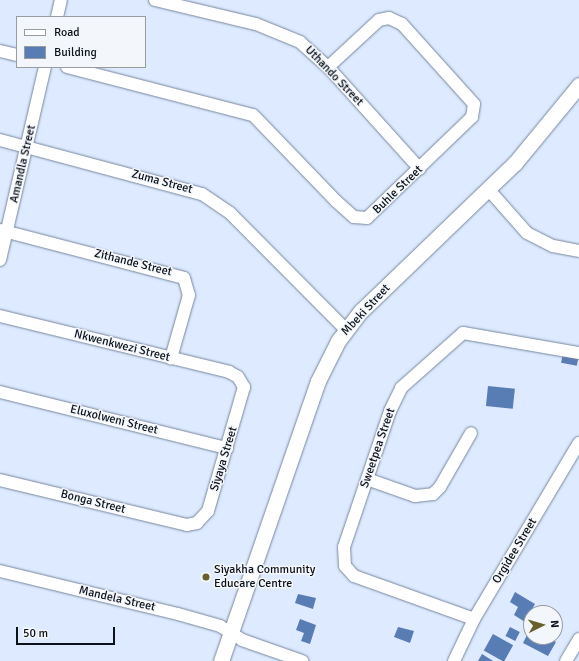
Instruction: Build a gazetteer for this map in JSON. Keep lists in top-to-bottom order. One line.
{"streets":{"street":["Uthando Street","Amandla Street","Zuma Street","Buhle Street","Zithande Street","Mbeki Street","Nkwenkwezi Street","Eluxolweni Street","Sweetpea Street","Siyaya Street","Bonga Street","Orgidee Street","Mandela Street"]},"crossings":[["Uthando Street","Buhle Street"],["Amandla Street","Zuma Street"],["Amandla Street","Zithande Street"],["Zuma Street","Mbeki Street"],["Zithande Street","Nkwenkwezi Street"],["Mbeki Street","Mandela Street"],["Nkwenkwezi Street","Siyaya Street"],["Eluxolweni Street","Siyaya Street"],["Sweetpea Street","Orgidee Street"],["Siyaya Street","Bonga Street"]],"places":["Siyakha Community Educare Centre"],"legend":["Road","Building"],"scale_bar":"50 m","north":"right"}
